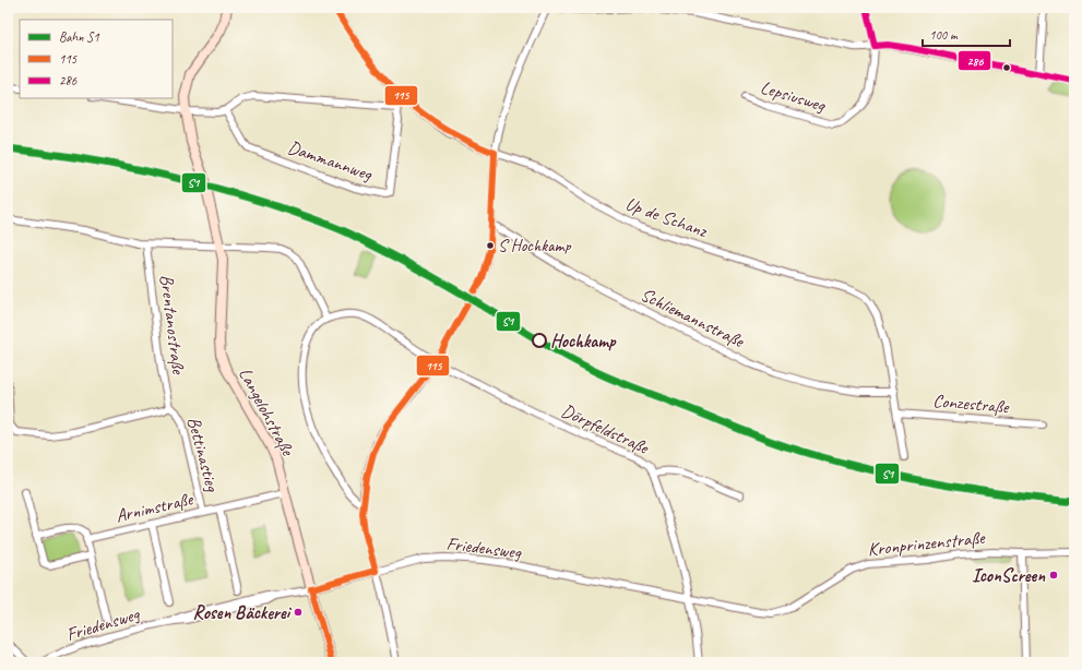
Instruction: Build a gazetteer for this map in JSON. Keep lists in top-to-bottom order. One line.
{"streets":{"street":["Lepsiusweg","Dammannweg","Up de Schanz","Schliemannstraße","Brentanostraße","Conzestraße","Langelohstraße","Dörpfeldstraße","Bettinastieg","Arnimstraße","Kronprinzenstraße","Friedensweg"]},"crossings":[["Up de Schanz","Schliemannstraße"],["Up de Schanz","Conzestraße"],["Brentanostraße","Bettinastieg"],["Langelohstraße","Arnimstraße"],["Langelohstraße","Friedensweg"],["Dörpfeldstraße","Kronprinzenstraße"],["Dörpfeldstraße","Friedensweg"],["Bettinastieg","Arnimstraße"],["Kronprinzenstraße","Friedensweg"]],"places":["S Hochkamp","Hochkamp","IconScreen","Rosen Bäckerei"],"lines":["transit line 115","transit line 286","rail line S1"],"legend":["Bahn S1","115","286"],"scale_bar":"100 m"}
